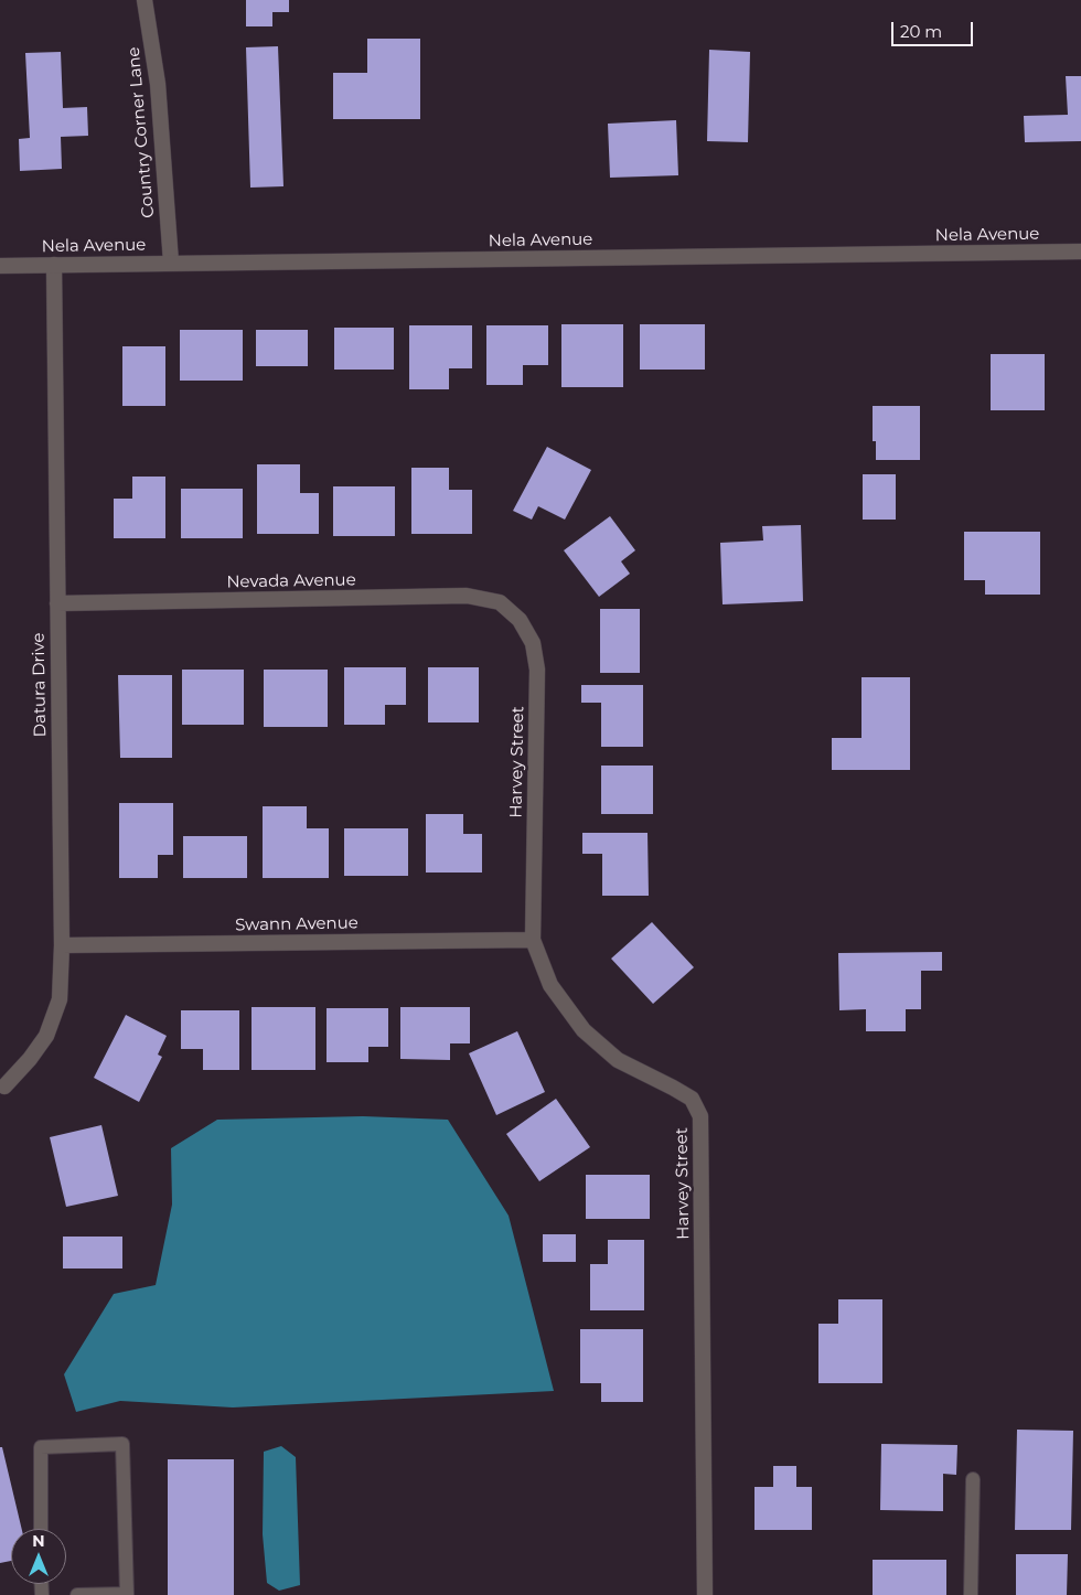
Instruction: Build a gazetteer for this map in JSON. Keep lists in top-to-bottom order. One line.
{"streets":{"street":["Country Corner Lane","Nela Avenue","Nevada Avenue","Datura Drive","Harvey Street","Swann Avenue"]},"crossings":[["Country Corner Lane","Nela Avenue"],["Nela Avenue","Datura Drive"],["Nevada Avenue","Datura Drive"],["Nevada Avenue","Harvey Street"],["Datura Drive","Swann Avenue"],["Harvey Street","Swann Avenue"]],"scale_bar":"20 m","north":"top"}
